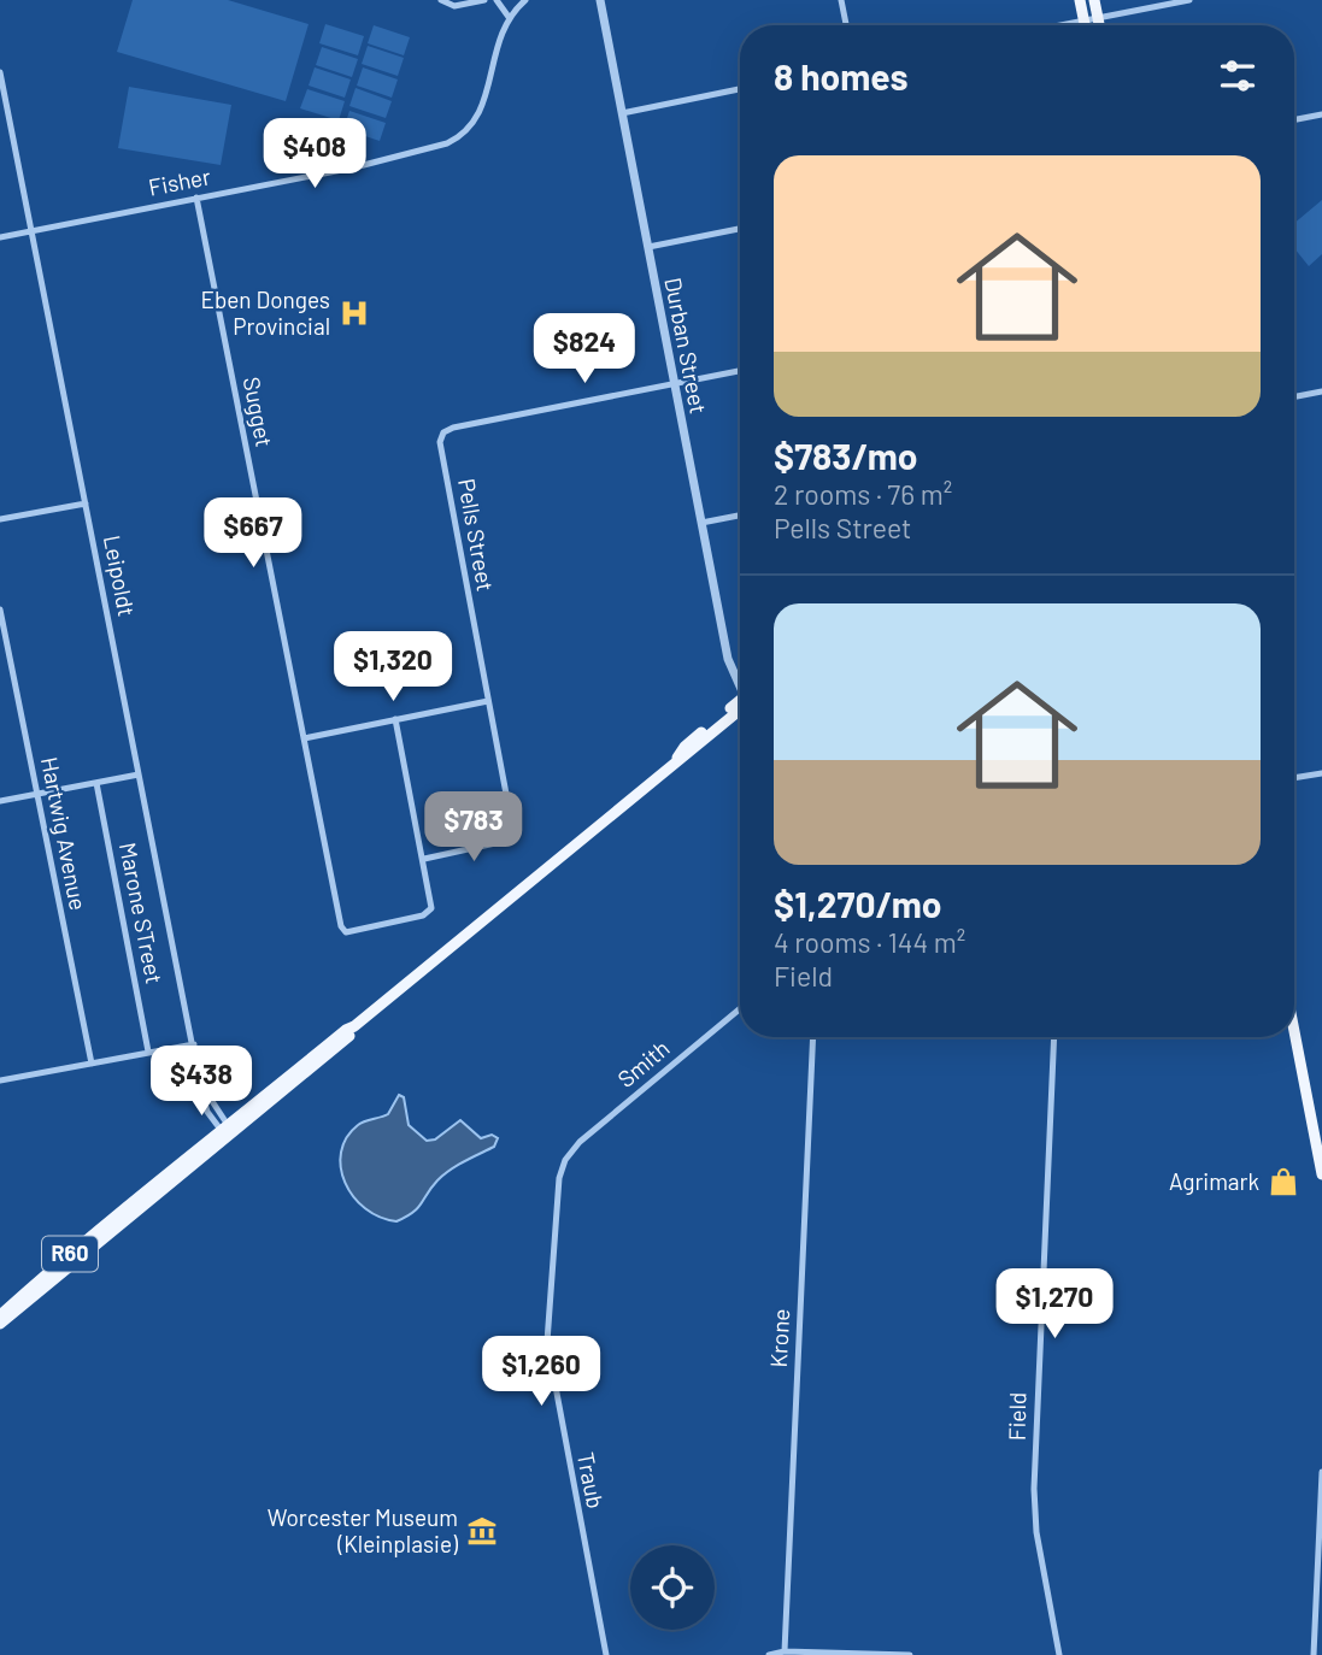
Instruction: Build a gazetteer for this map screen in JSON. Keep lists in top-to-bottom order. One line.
{"streets":{"main road":["R60"],"street":["Fisher","Durban Street","Sugget","Pells Street","Leipoldt","Hartwig Avenue","Marone STreet","Smith","Krone","Field","Traub"]},"crossings":[["Fisher","Sugget"],["Fisher","Leipoldt"],["Durban Street","Pells Street"],["Sugget","Pells Street"],["Leipoldt","R60"],["Smith","Traub"]],"places":{"hospital":["Eben Donges Provincial"],"shop":["Agrimark"],"museum":["Worcester Museum (Kleinplasie)"]},"page":{"heading":"8 homes","price":["$408","$824","$667","$1,320","$783","$438","$1,270","$1,260"],"list":[{"name":"$783/mo","note":"2 rooms · 76 m² · Pells Street"},{"name":"$1,270/mo","note":"4 rooms · 144 m² · Field"}]}}
